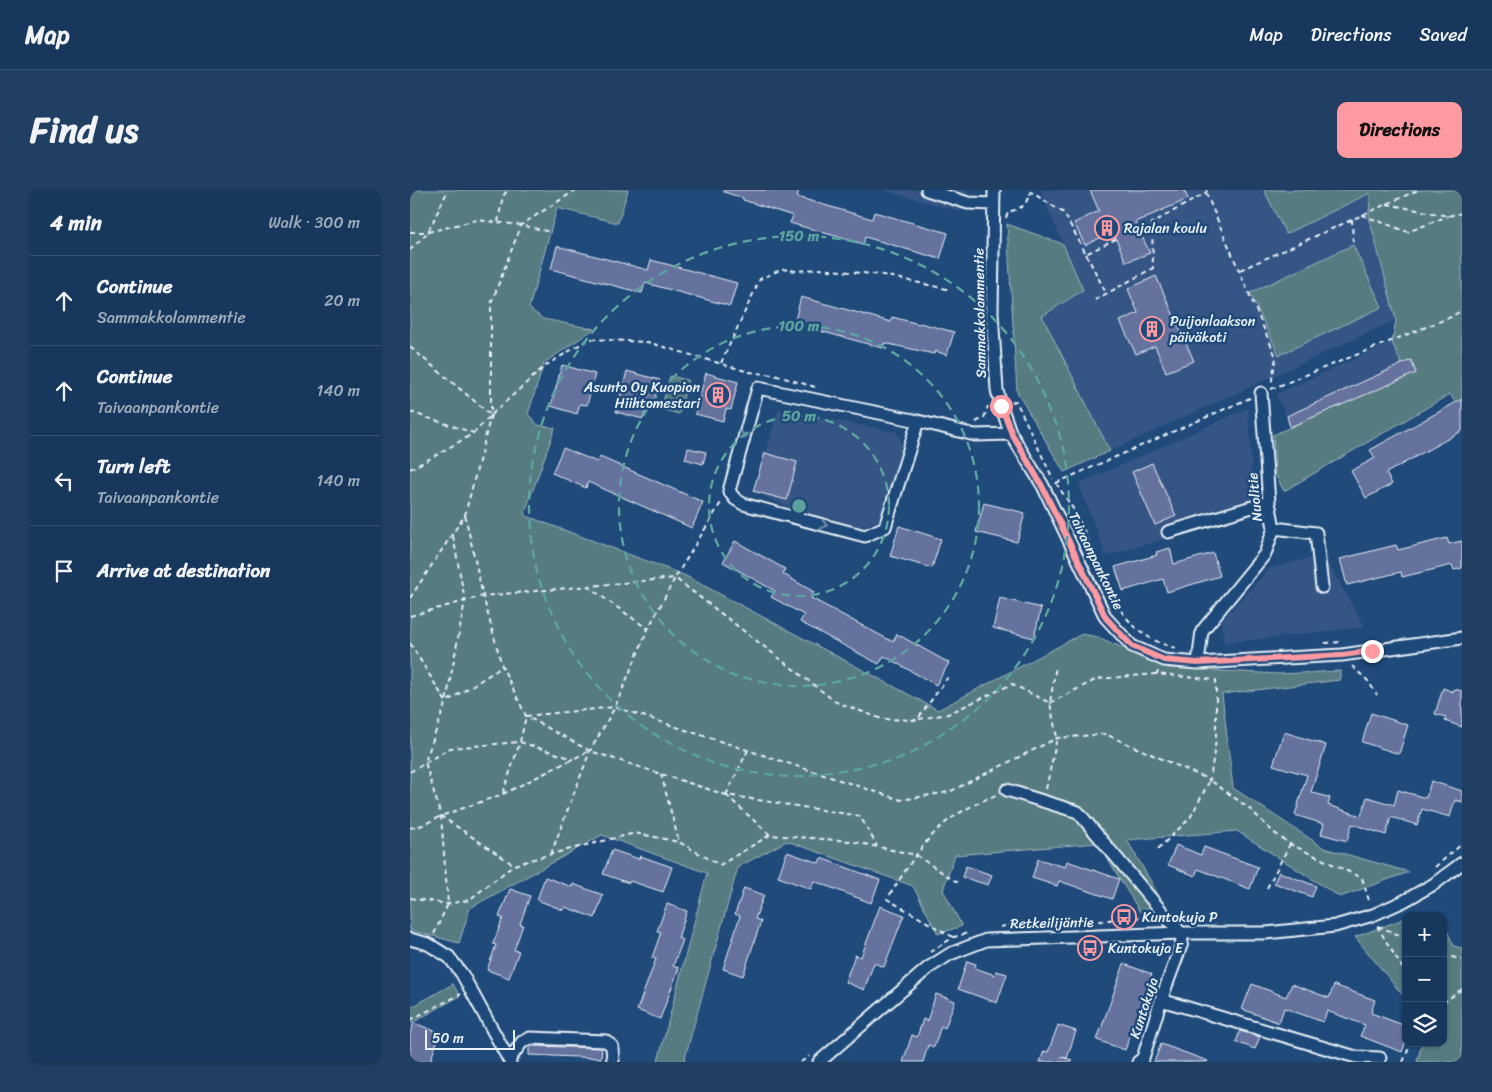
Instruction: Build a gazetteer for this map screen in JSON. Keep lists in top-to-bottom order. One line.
{"streets":{"street":["Sammakkolammentie","Nuolitie","Taivaanpankontie","Retkeilijäntie","Kuntokuja"]},"crossings":[["Sammakkolammentie","Taivaanpankontie"],["Nuolitie","Taivaanpankontie"],["Retkeilijäntie","Kuntokuja"]],"places":{"building":["Rajalan koulu","Puijonlaakson päiväkoti","Asunto Oy Kuopion Hiihtomestari"],"bus stop":["Kuntokuja P","Kuntokuja E"]},"scale_bar":"50 m","page":{"header":"Map","nav":["Map","Directions","Saved"],"title":"Find us","buttons":"Directions","heading":["4 min","Walk · 300 m"],"list":[["Continue","Sammakkolammentie","20 m"],["Continue","Taivaanpankontie","140 m"],["Turn left","Taivaanpankontie","140 m"],"Arrive at destination"],"map_buttons":["+","−"],"scale":"50 m"},"rings":["150 m","100 m","50 m"]}
